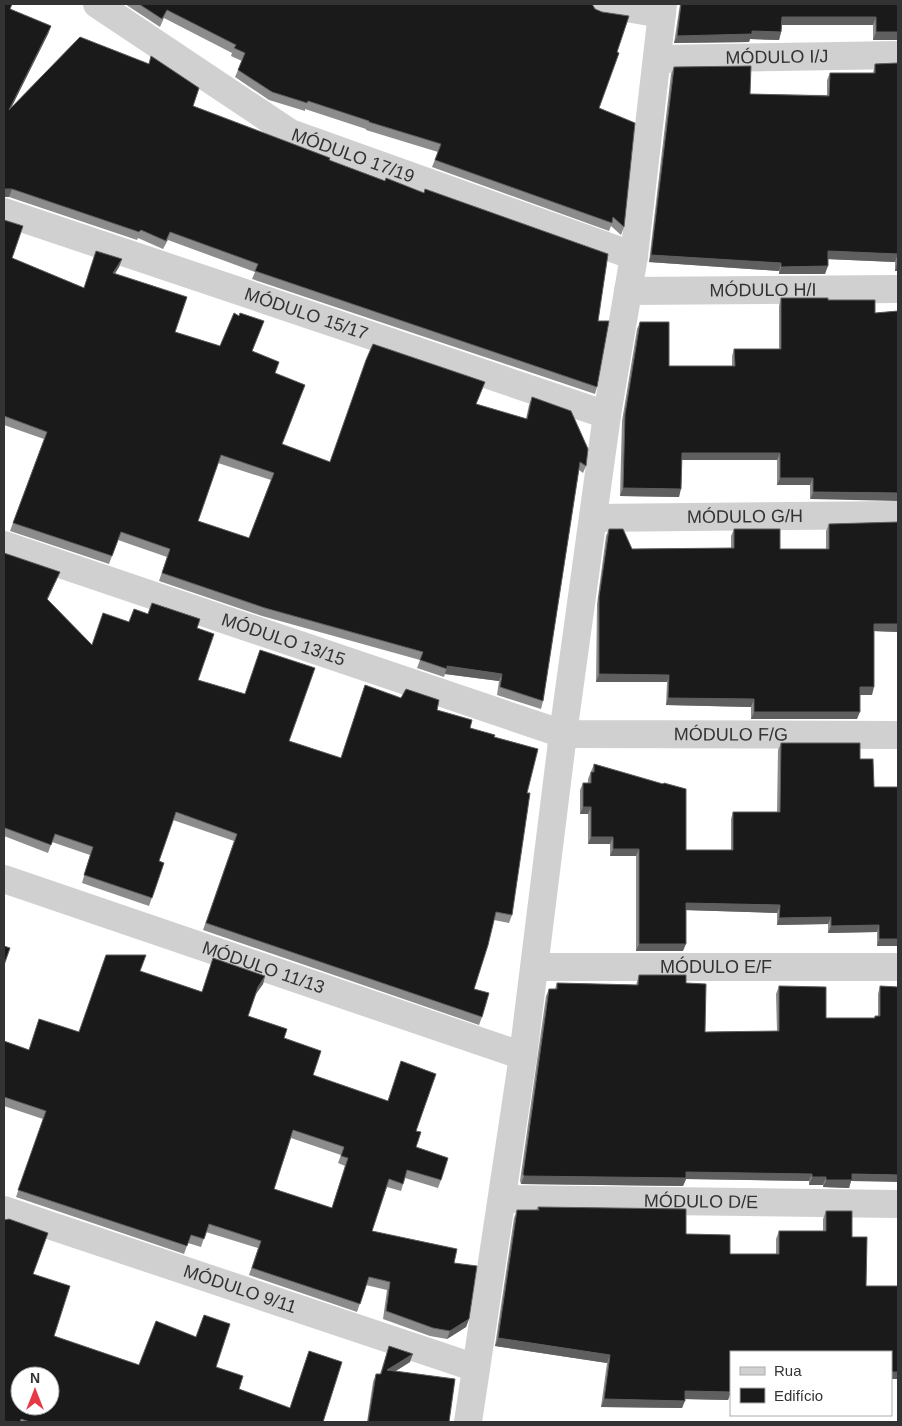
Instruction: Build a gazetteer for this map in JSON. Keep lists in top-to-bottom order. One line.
{"streets":{"street":["MÓDULO I/J","MÓDULO 17/19","MÓDULO H/I","MÓDULO 15/17","MÓDULO G/H","MÓDULO 13/15","MÓDULO F/G","MÓDULO E/F","MÓDULO 11/13","MÓDULO D/E","MÓDULO 9/11"]},"crossings":[["MÓDULO 13/15","MÓDULO F/G"]],"legend":["Rua","Edifício"],"north":"top"}
